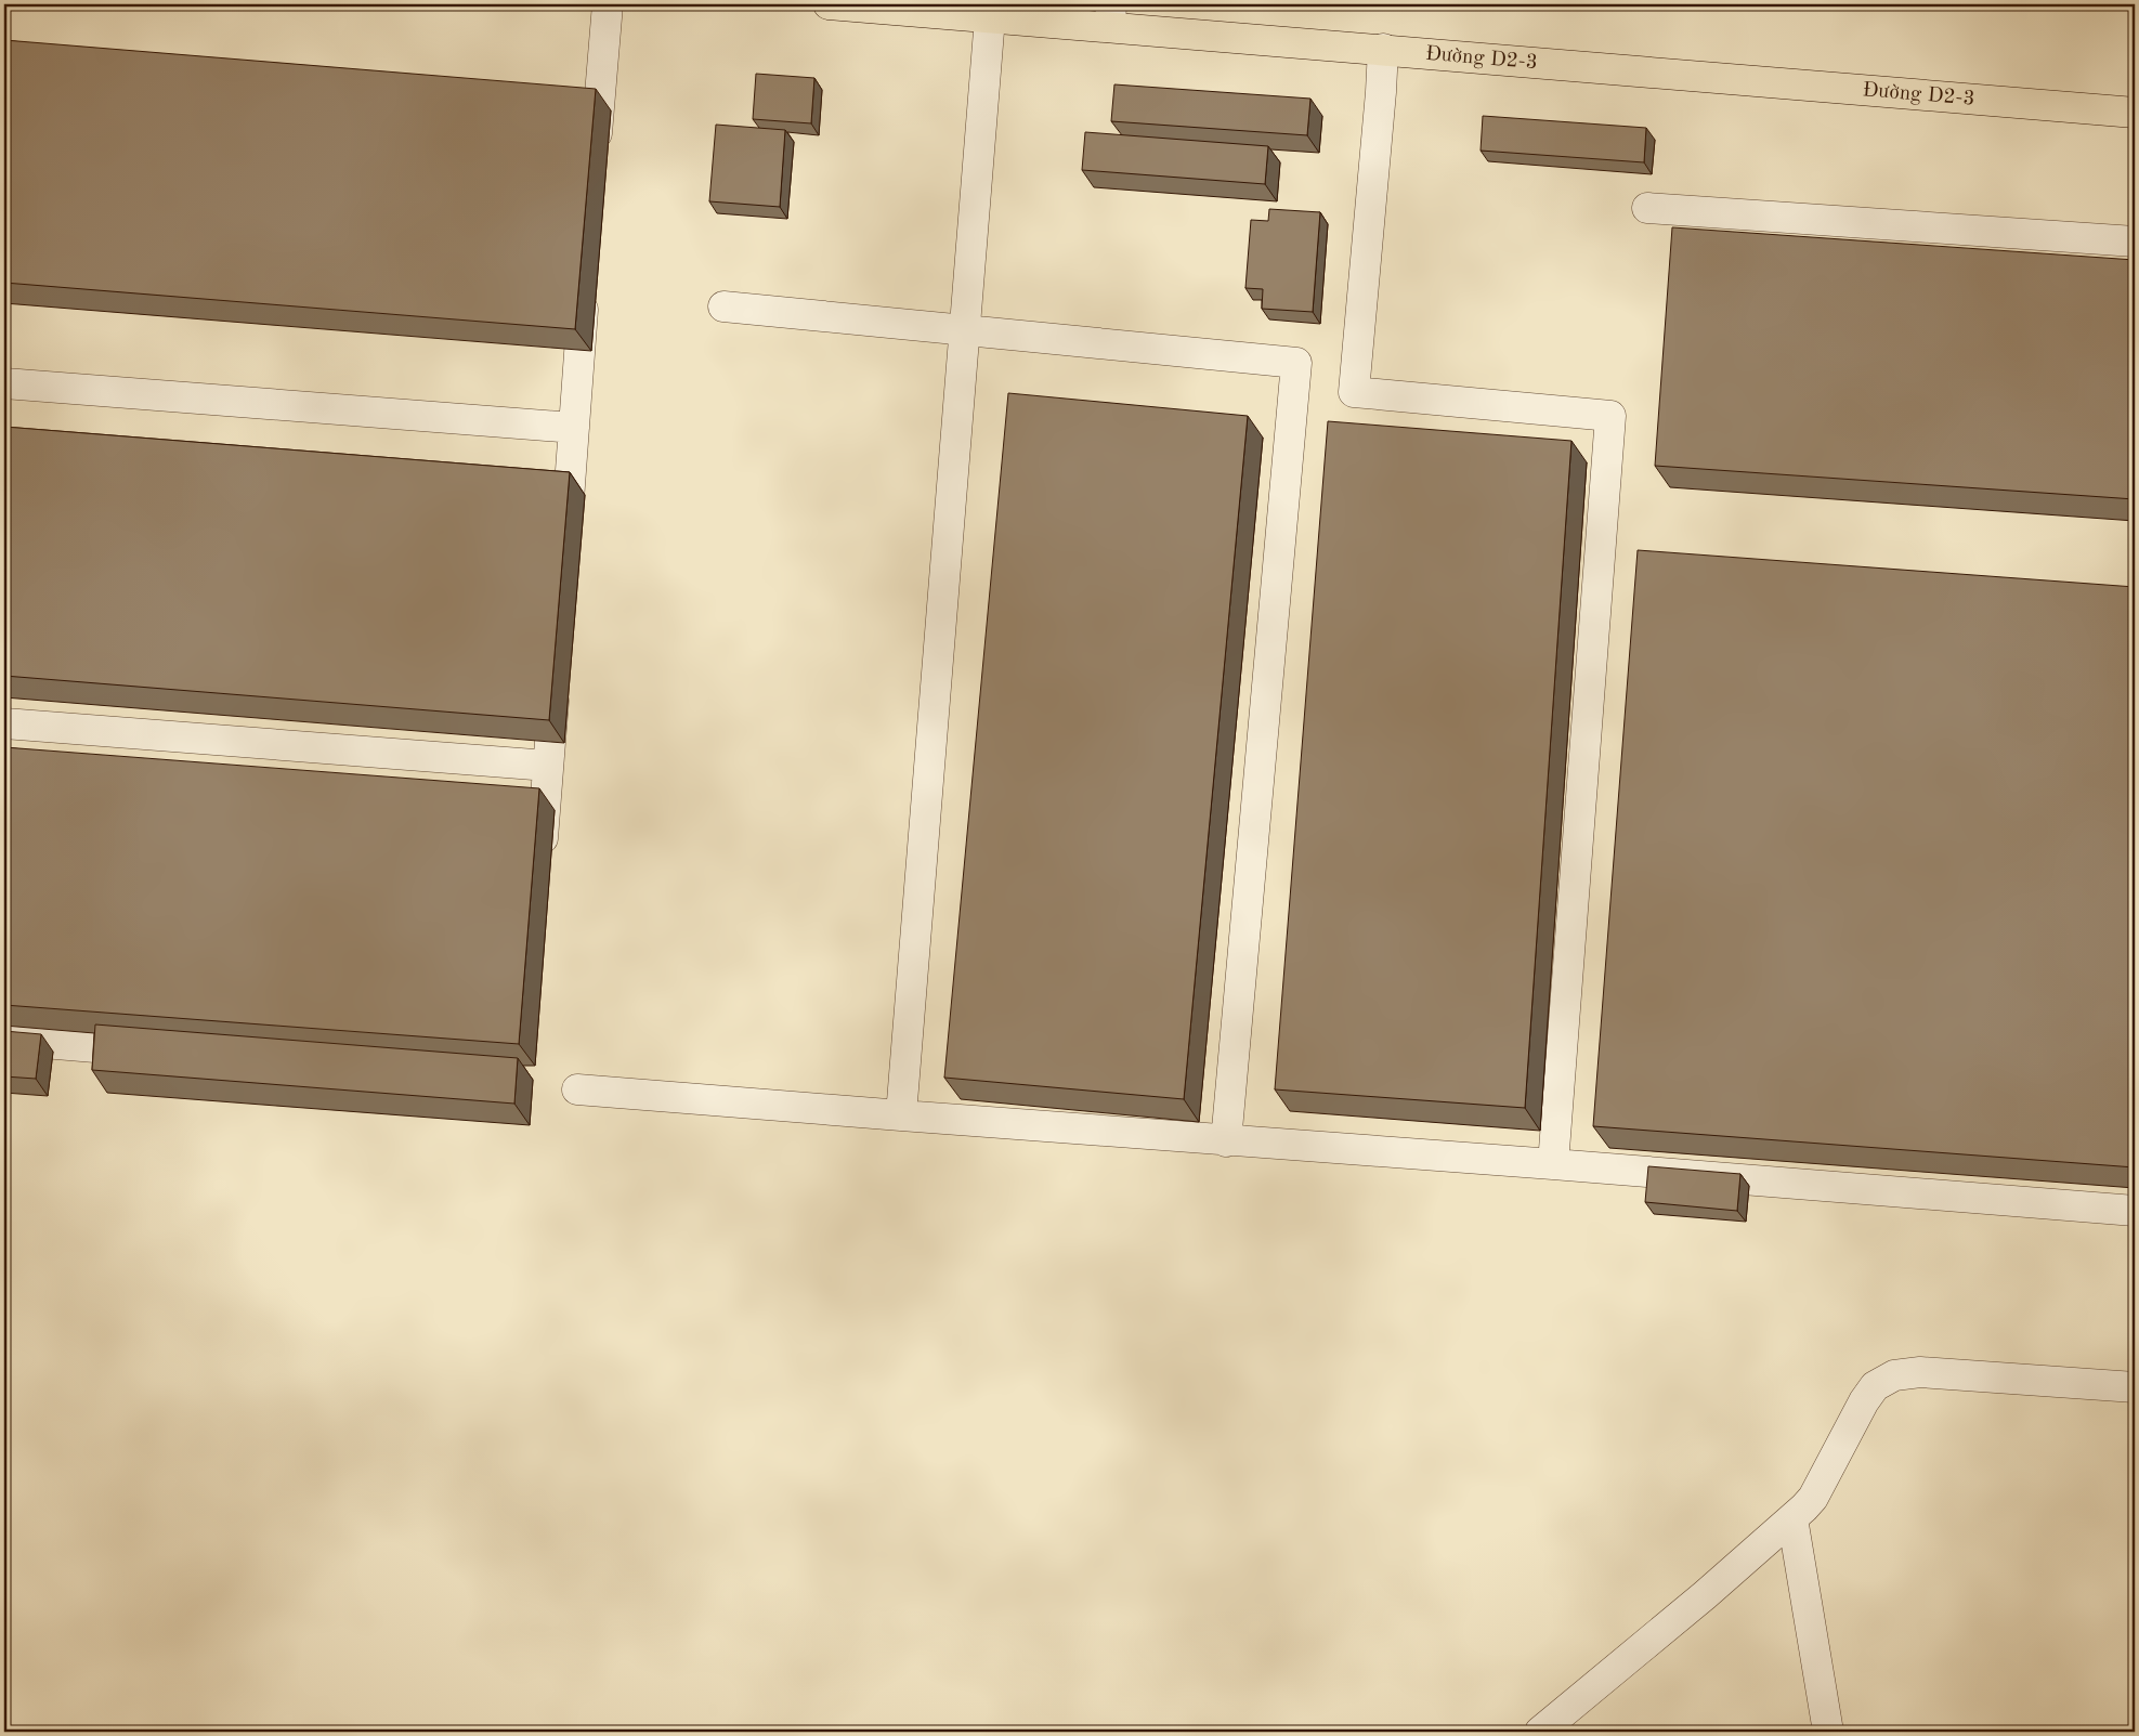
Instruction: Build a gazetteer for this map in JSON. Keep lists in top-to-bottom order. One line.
{"streets":{"main road":["Đường D2-3"]}}
